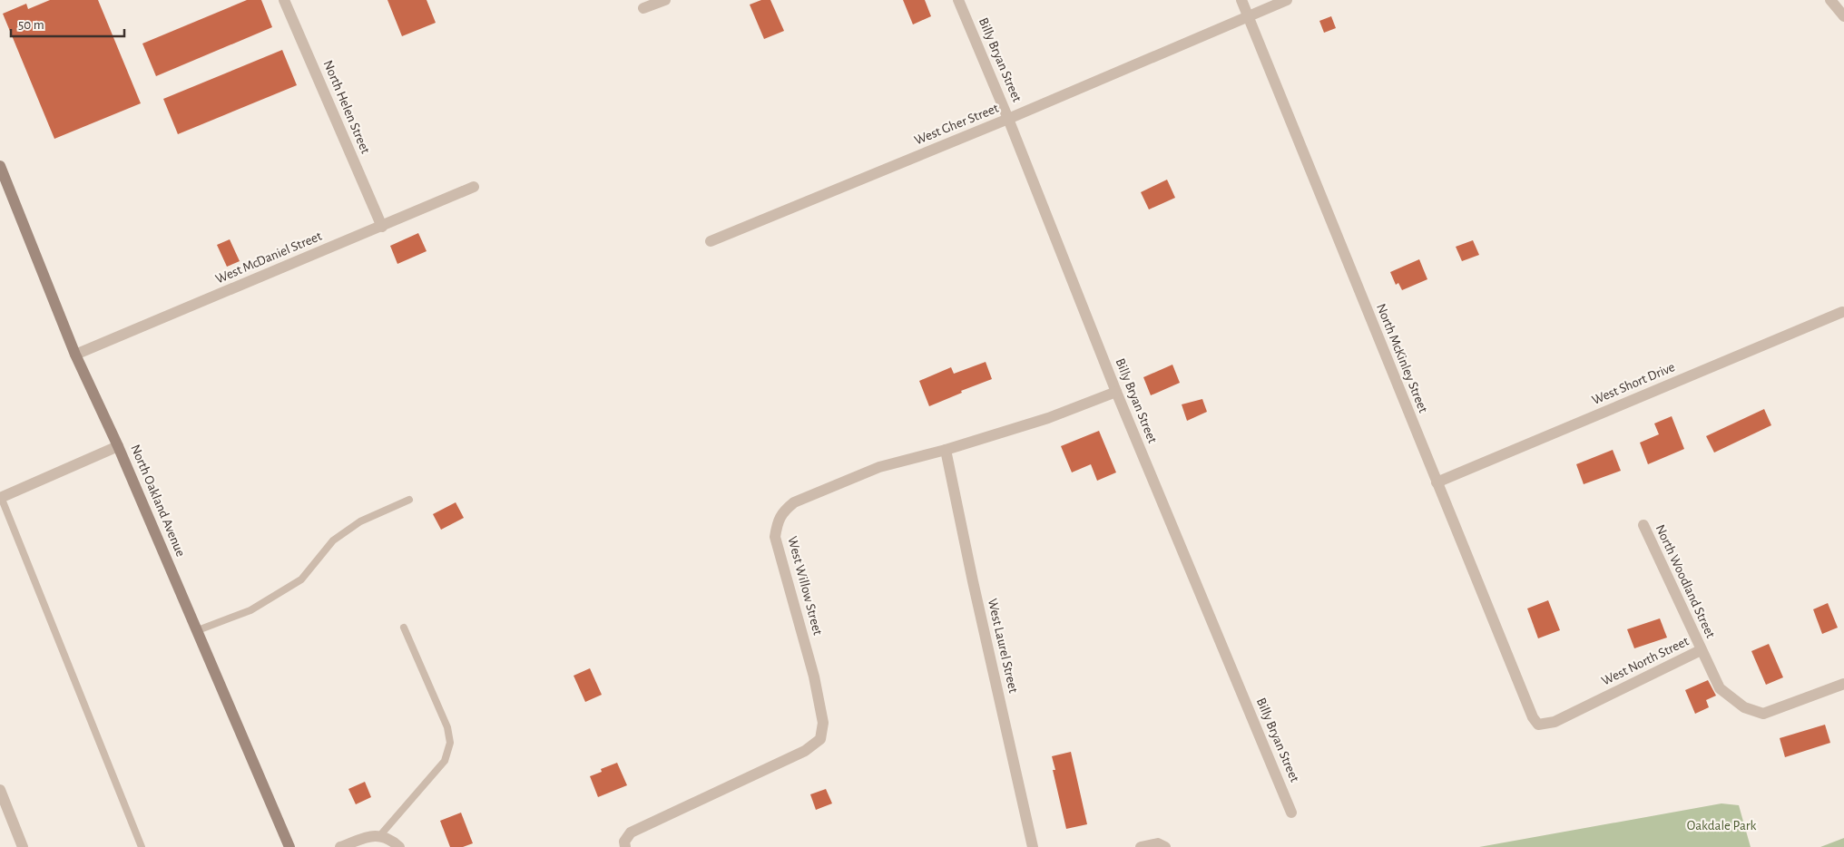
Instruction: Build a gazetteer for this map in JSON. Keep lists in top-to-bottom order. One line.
{"streets":{"street":["Billy Bryan Street","North Helen Street","West Gher Street","West McDaniel Street","North McKinley Street","West Short Drive","North Oakland Avenue","North Woodland Street","West Willow Street","West Laurel Street","West North Street"]},"crossings":[["Billy Bryan Street","West Gher Street"],["Billy Bryan Street","West Willow Street"],["North Helen Street","West McDaniel Street"],["West Gher Street","North McKinley Street"],["West McDaniel Street","North Oakland Avenue"],["North McKinley Street","West Short Drive"],["North McKinley Street","West North Street"],["North Woodland Street","West North Street"],["West Willow Street","West Laurel Street"]],"parks":["Oakdale Park"],"scale_bar":"50 m"}
